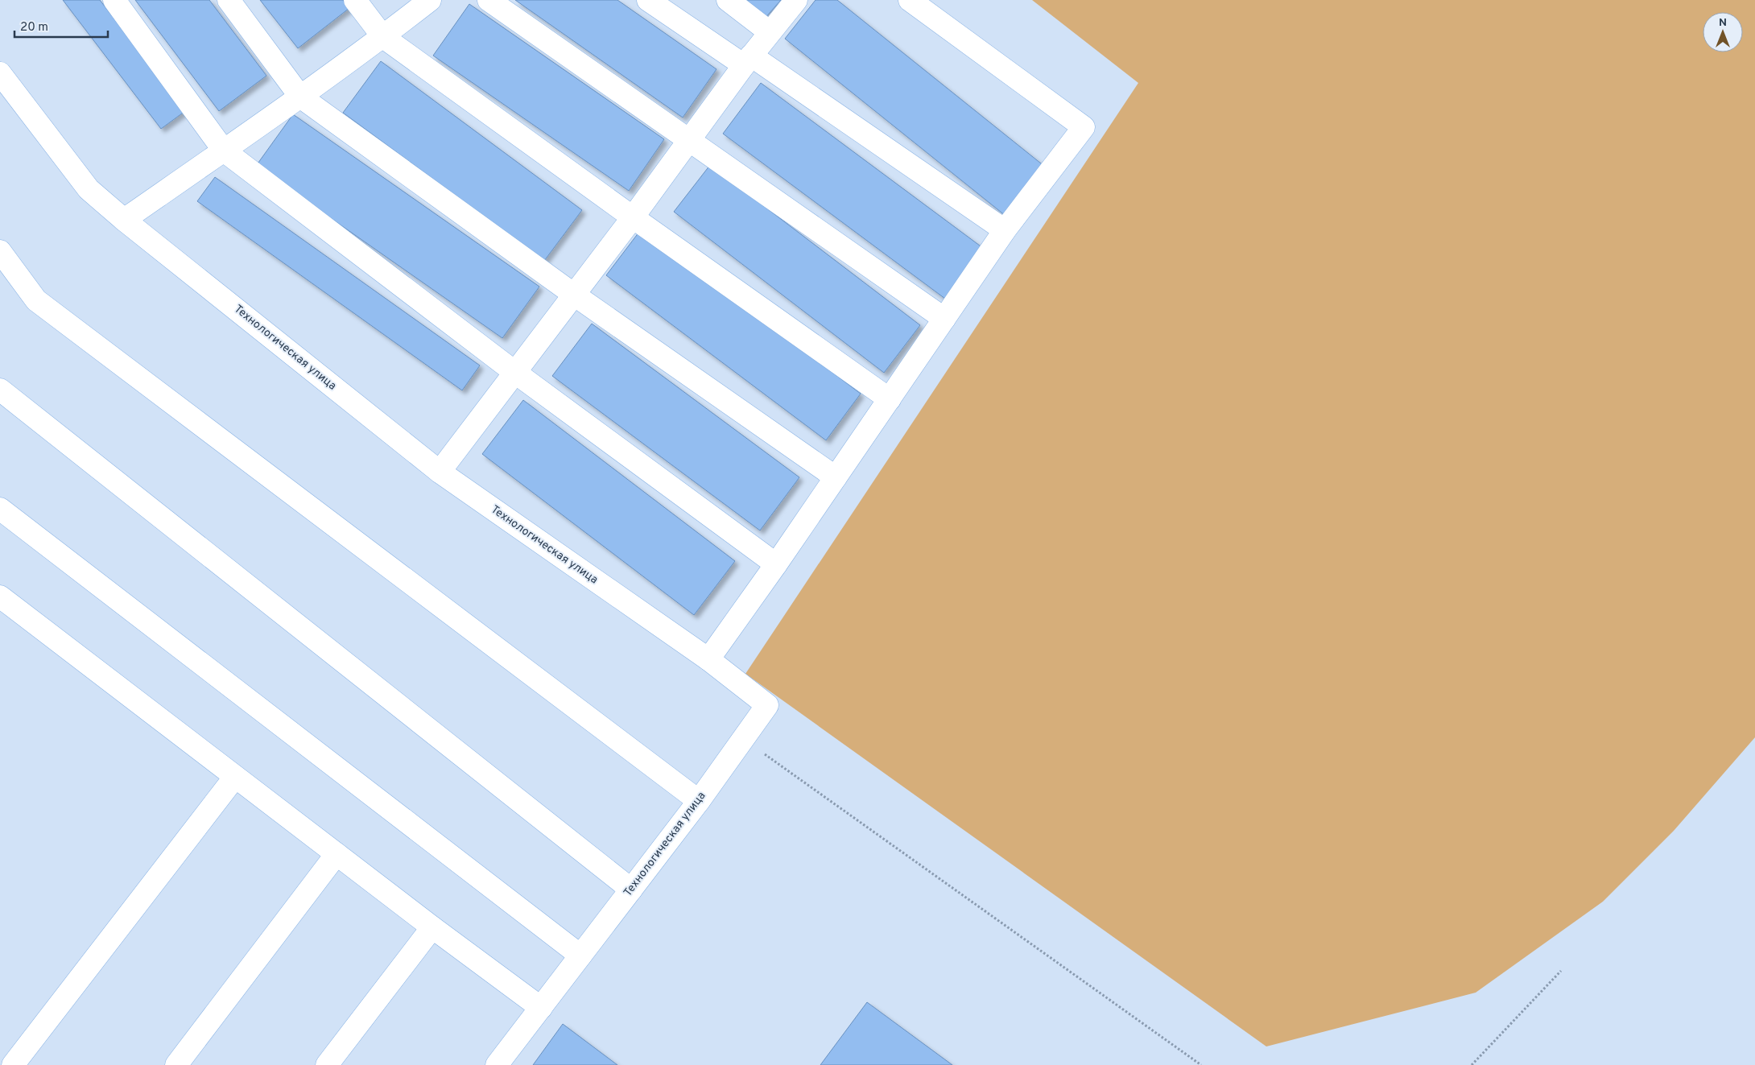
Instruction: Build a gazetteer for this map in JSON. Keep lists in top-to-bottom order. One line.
{"streets":{"street":["Технологическая улица"]},"scale_bar":"20 m","north":"top"}
